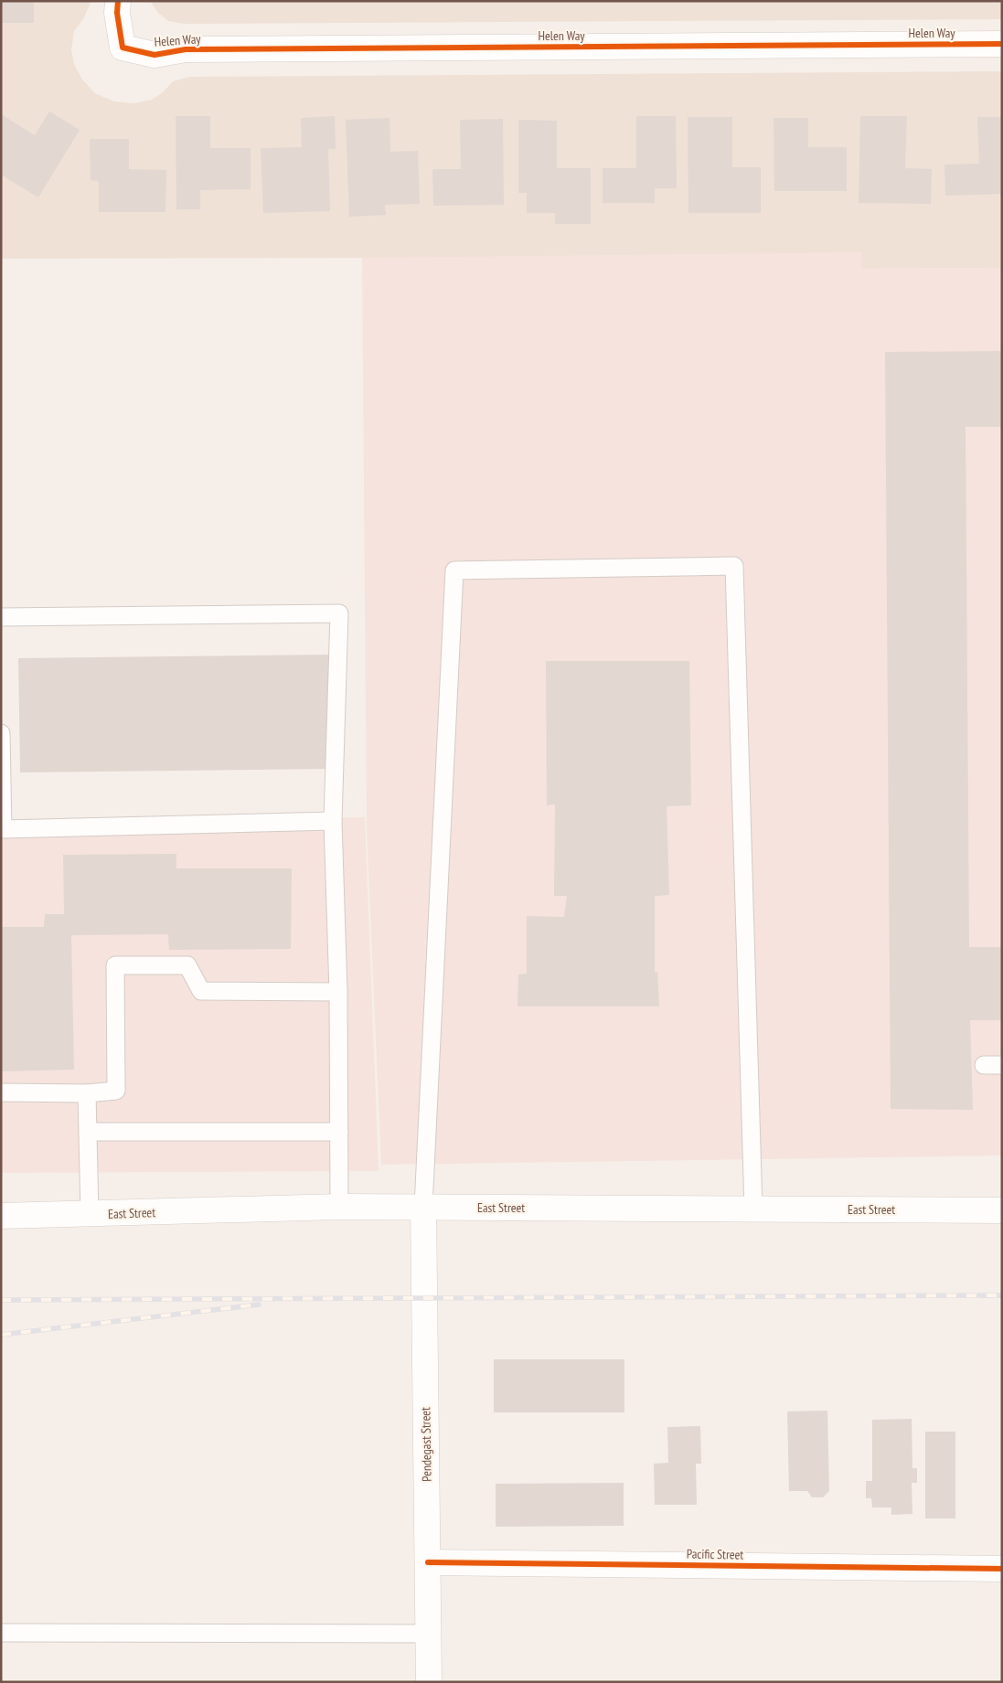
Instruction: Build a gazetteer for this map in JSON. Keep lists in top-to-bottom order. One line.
{"streets":{"street":["Helen Way","East Street","Pendegast Street","Pacific Street"]},"crossings":[["East Street","Pendegast Street"],["Pendegast Street","Pacific Street"]]}
